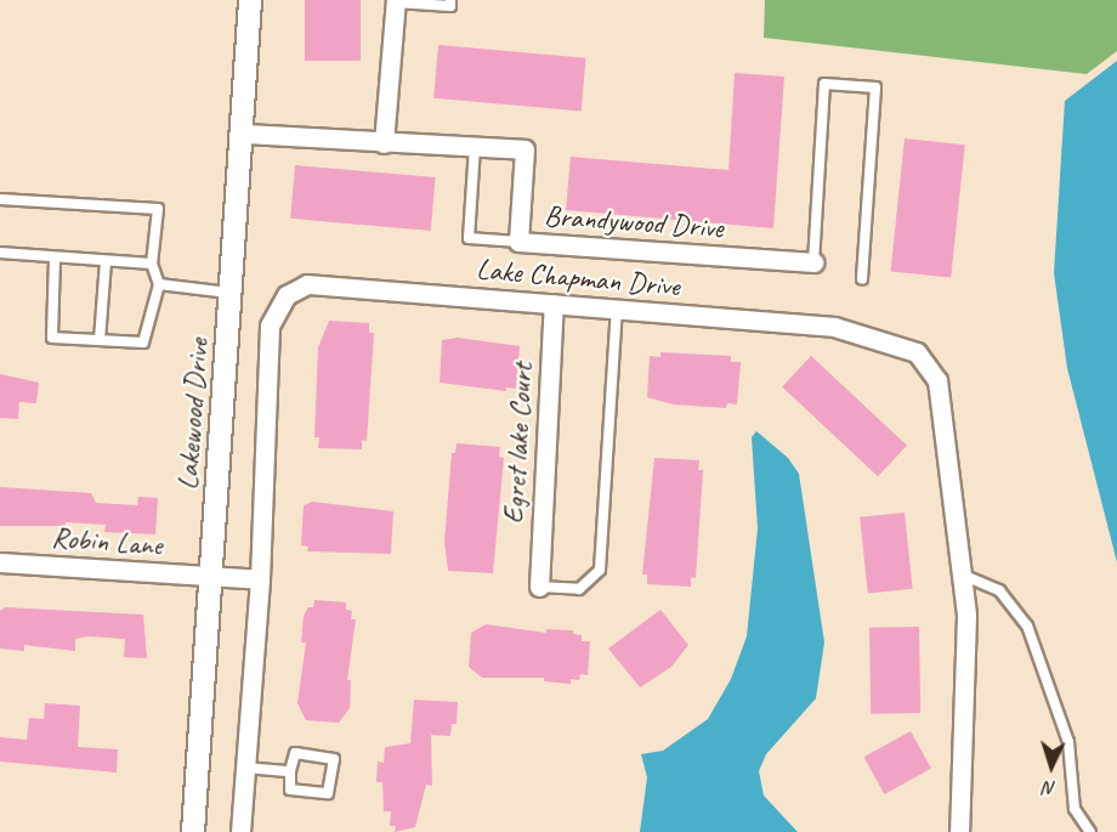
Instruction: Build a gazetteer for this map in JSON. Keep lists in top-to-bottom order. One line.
{"streets":{"street":["Brandywood Drive","Lake Chapman Drive","Lakewood Drive","Egret lake Court","Robin Lane"]},"crossings":[["Brandywood Drive","Lakewood Drive"],["Lake Chapman Drive","Egret lake Court"],["Lake Chapman Drive","Robin Lane"],["Lakewood Drive","Robin Lane"]],"north":"bottom"}
